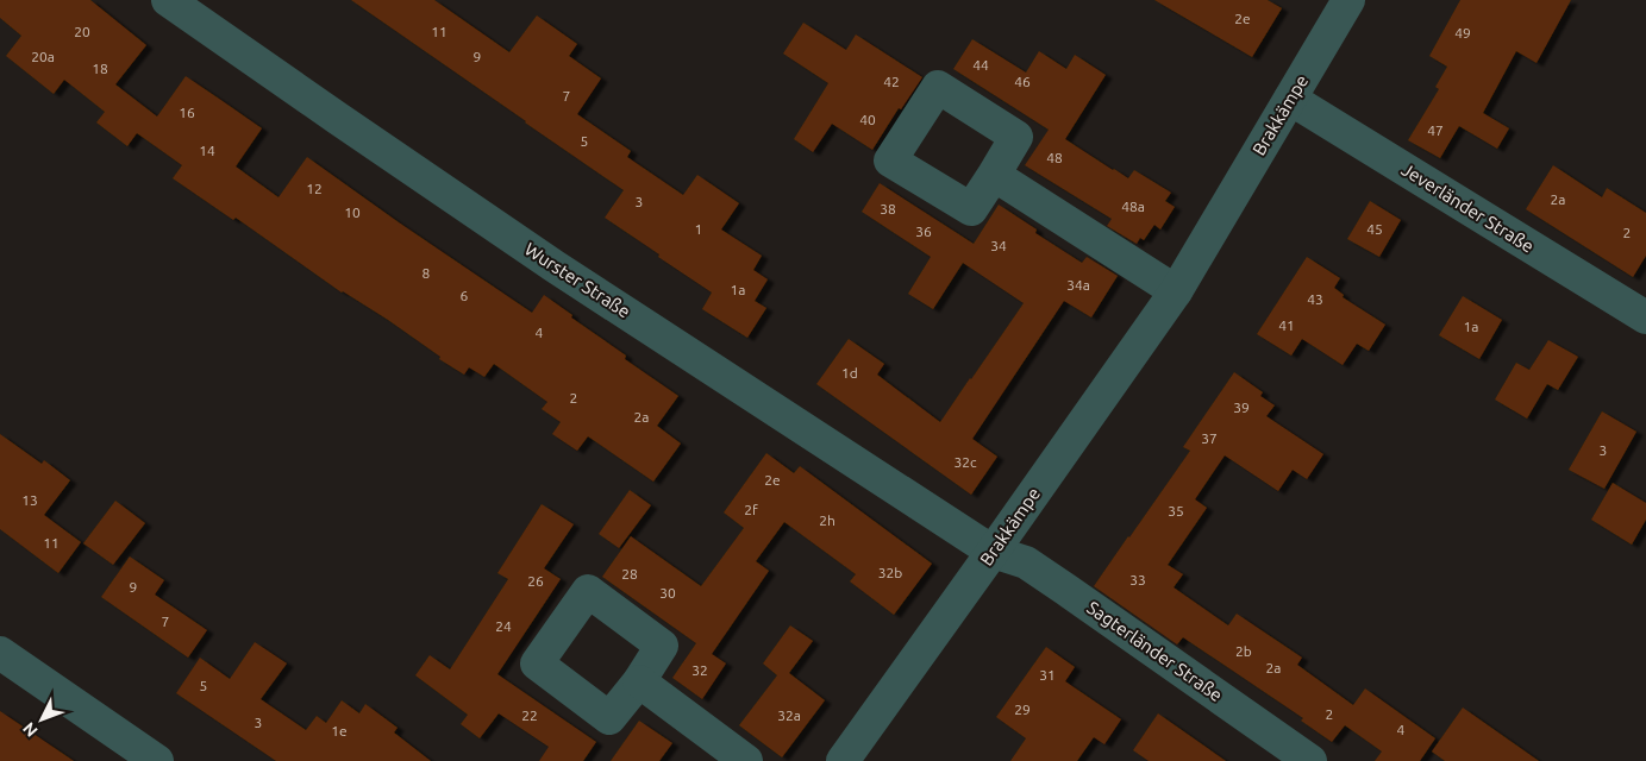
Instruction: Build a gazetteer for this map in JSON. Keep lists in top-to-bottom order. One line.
{"streets":{"street":["Brakkämpe","Jeverländer Straße","Wurster Straße","Sagterländer Straße"]},"crossings":[["Brakkämpe","Jeverländer Straße"],["Brakkämpe","Wurster Straße"],["Brakkämpe","Sagterländer Straße"],["Wurster Straße","Sagterländer Straße"]],"house_numbers":["2e","20","11","49","20a","9","44","18","42","46","7","16","40","47","5","14","48","12","2a","3","48a","38","10","1","45","36","2","34","8","34a","1a","6","43","41","1a","4","1d","2","39","2a","37","3","32c","2e","13","2f","35","2h","11","32b","28","33","26","9","30","7","24","2b","2a","32","31","5","29","2","22","32a","3","4","1e"],"north":"bottom left"}
